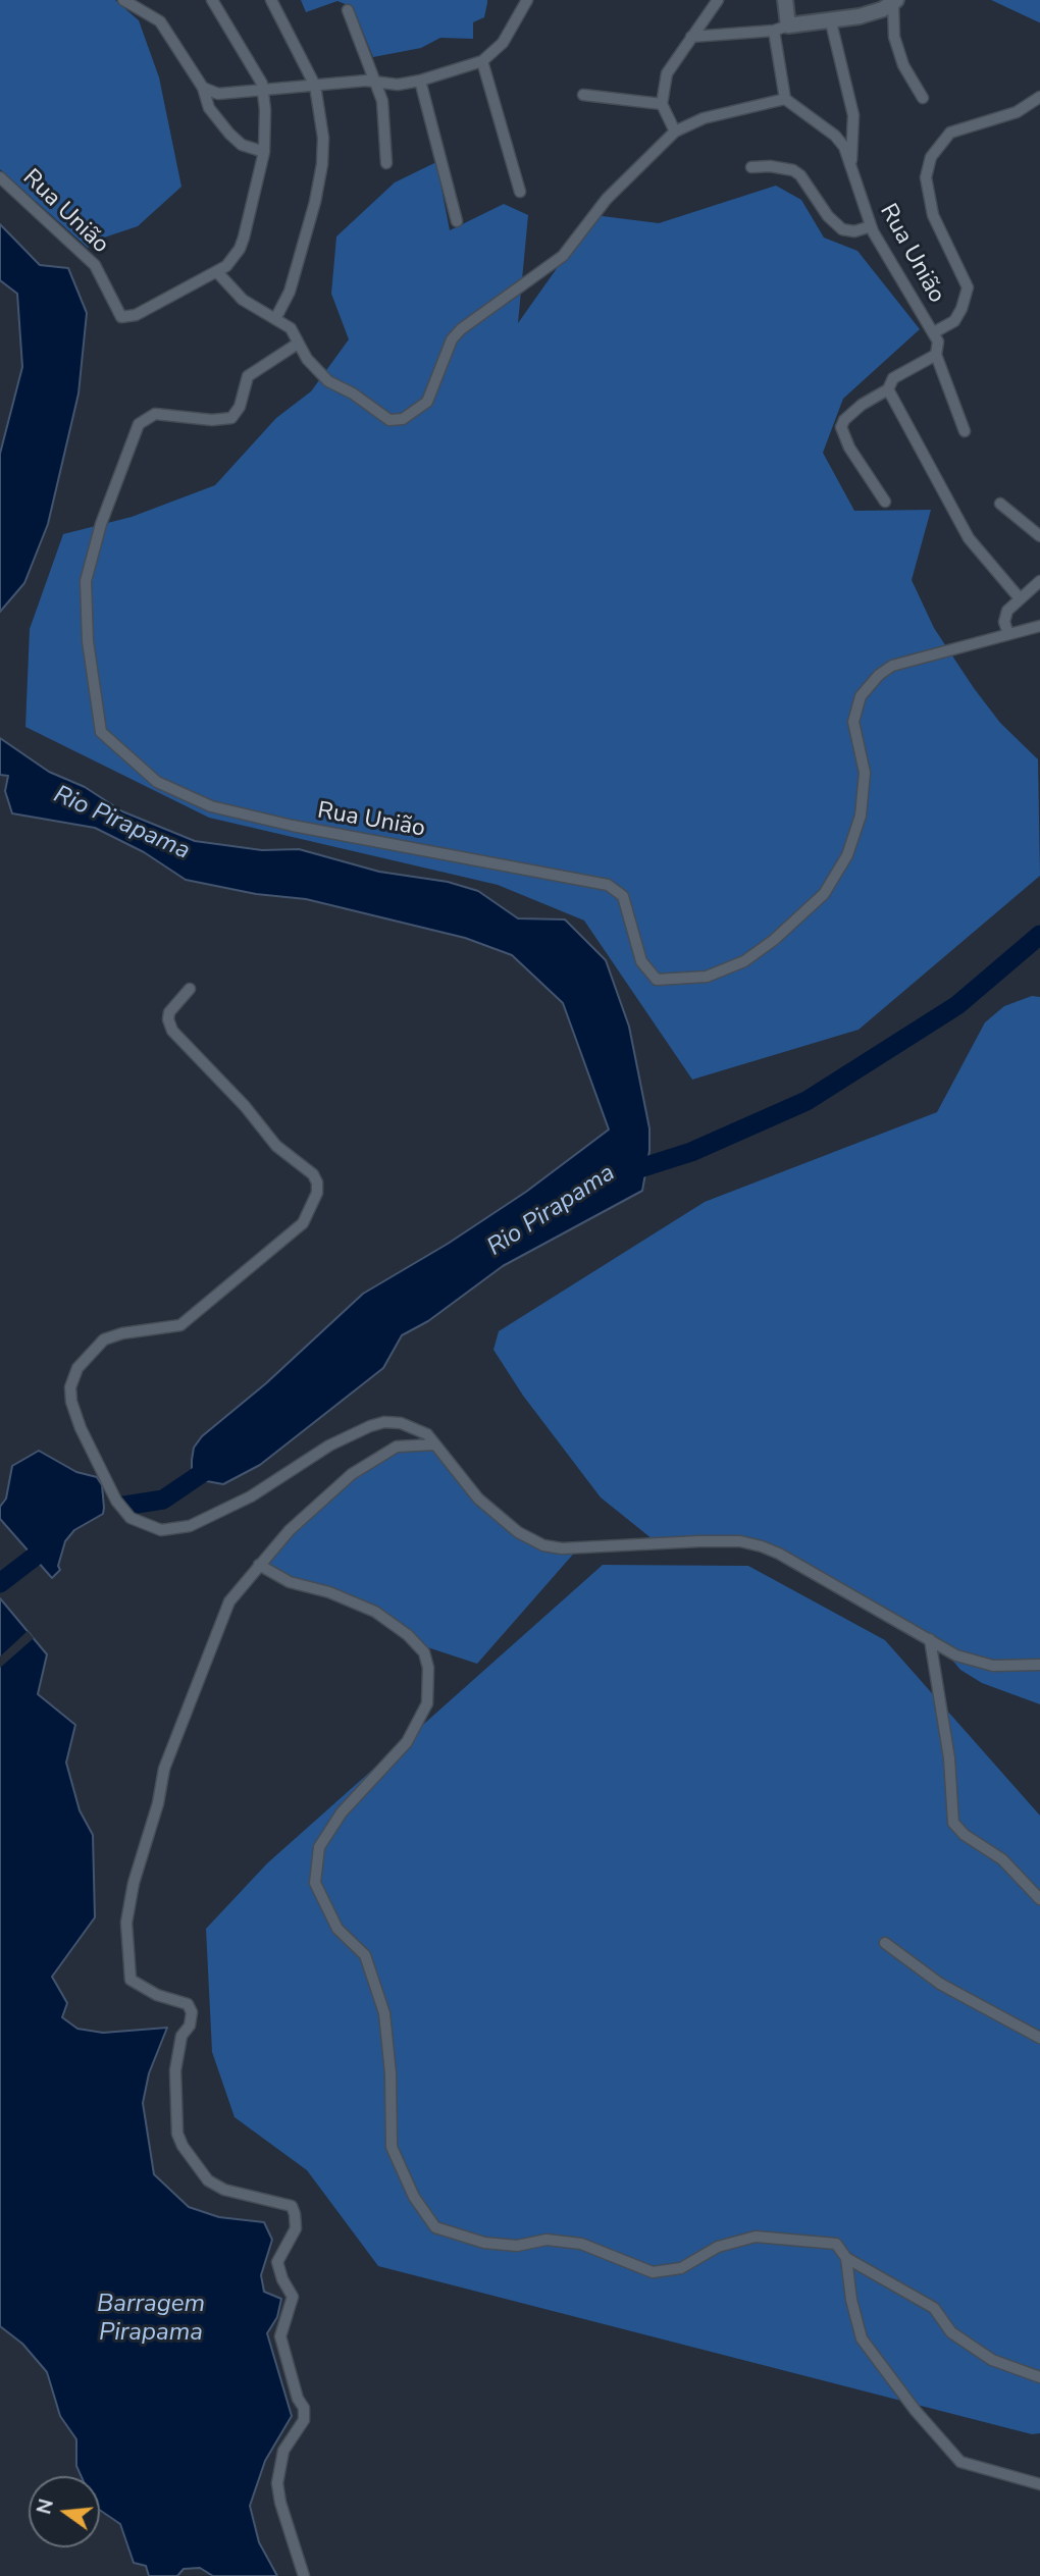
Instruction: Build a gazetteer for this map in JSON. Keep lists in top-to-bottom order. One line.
{"streets":{"street":["Rua União"]},"water":["Rio Pirapama","Barragem Pirapama"],"north":"left"}
